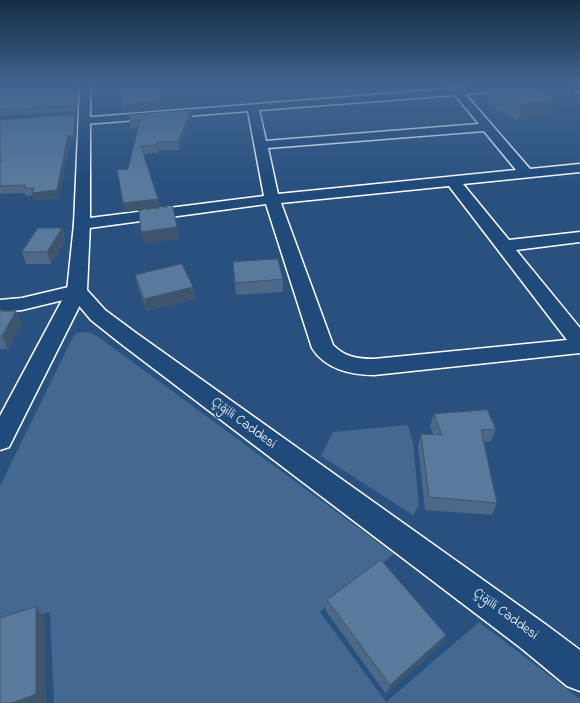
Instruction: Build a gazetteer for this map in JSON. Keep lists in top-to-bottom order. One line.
{"streets":{"street":["Çiğilli Caddesi"]}}
